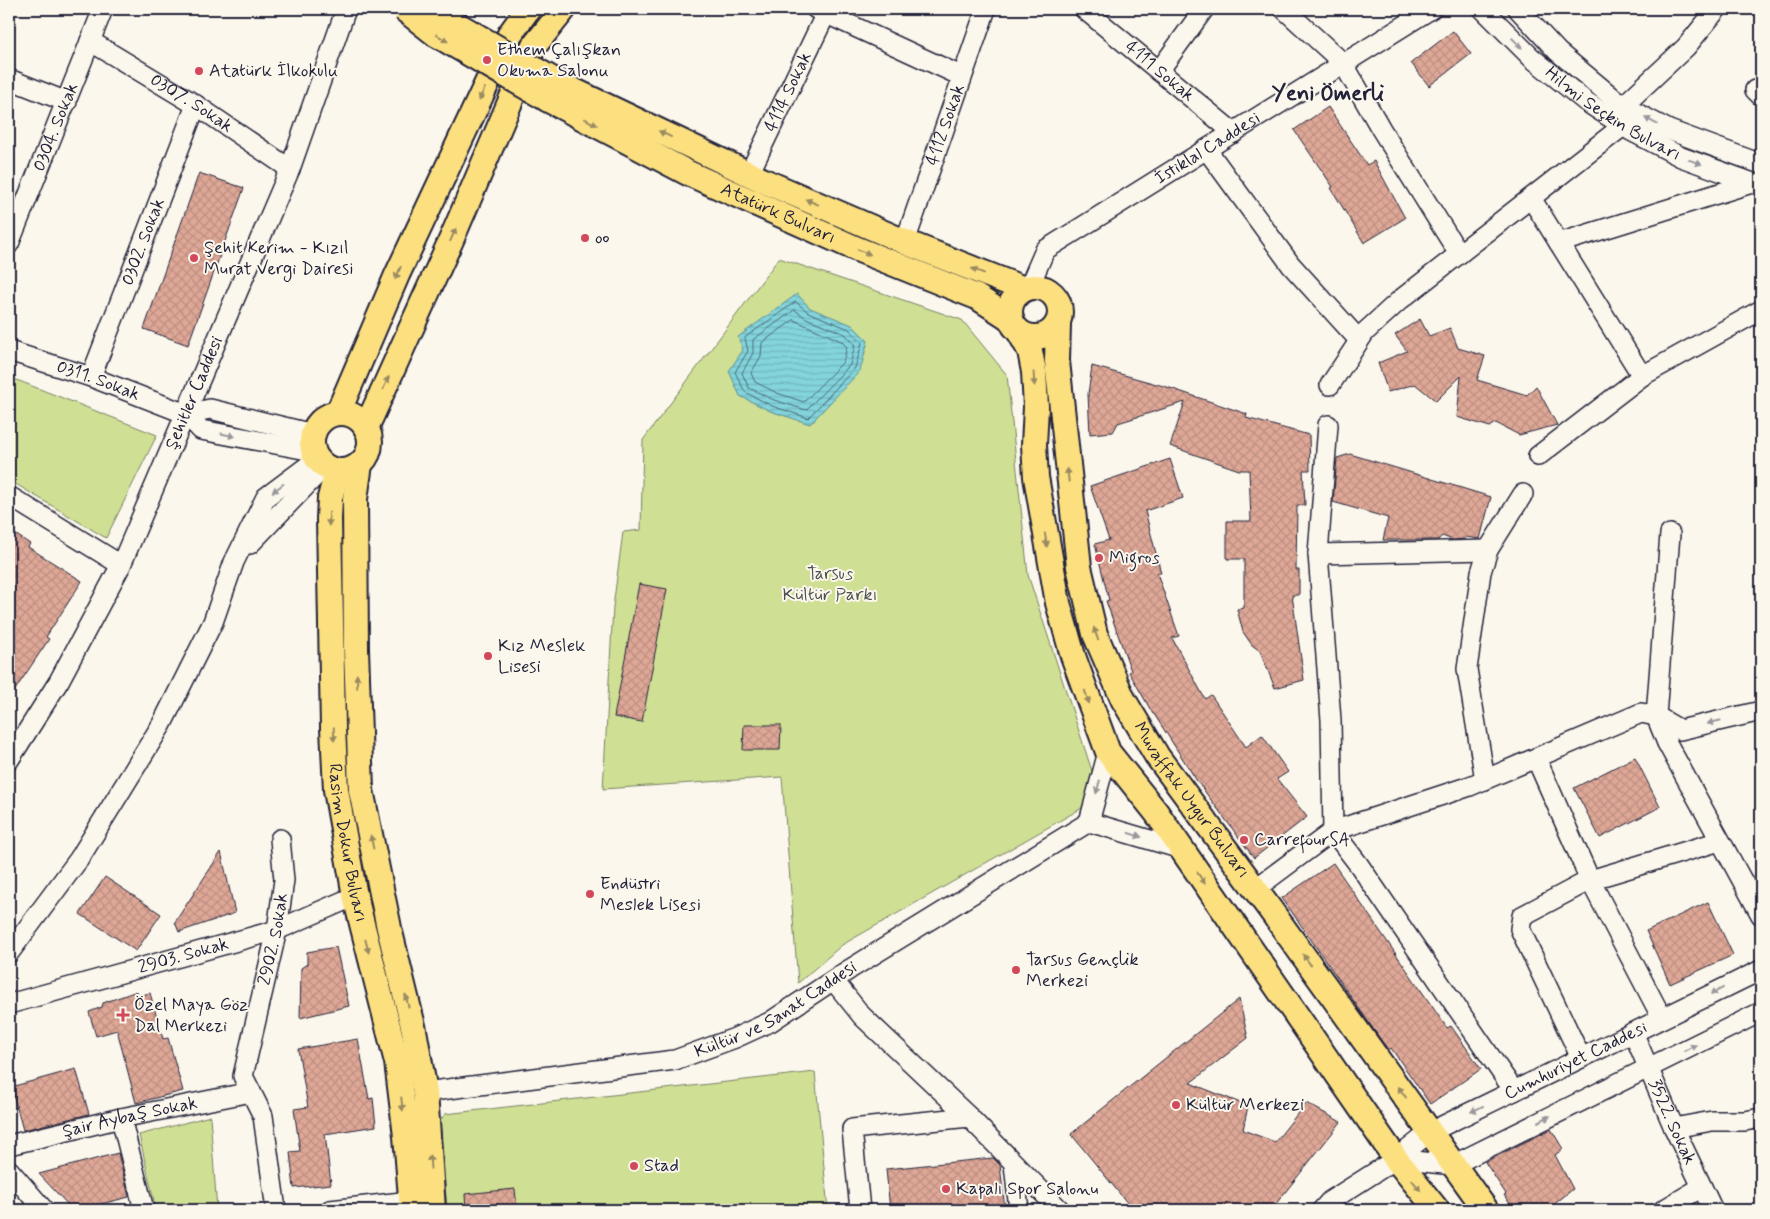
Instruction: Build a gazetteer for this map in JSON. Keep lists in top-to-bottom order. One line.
{"streets":{"main road":["Atatürk Bulvarı","Muvaffak Uygur Bulvarı","Rasim Dokur Bulvarı"],"street":["4111 Sokak","4114 Sokak","0307. Sokak","Hilmi Seçkin Bulvarı","4112 Sokak","0304. Sokak","İstiklal Caddesi","0302. Sokak","0311. Sokak","Şehitler Caddesi","2902. Sokak","2903. Sokak","Kültür ve Sanat Caddesi","Cumhuriyet Caddesi","Şair Aybaş Sokak","3522. Sokak"]},"crossings":[["4111 Sokak","İstiklal Caddesi"],["4114 Sokak","Atatürk Bulvarı"],["0307. Sokak","0304. Sokak"],["0307. Sokak","0302. Sokak"],["0307. Sokak","Şehitler Caddesi"],["4112 Sokak","Atatürk Bulvarı"],["İstiklal Caddesi","Atatürk Bulvarı"],["İstiklal Caddesi","Muvaffak Uygur Bulvarı"],["Atatürk Bulvarı","Muvaffak Uygur Bulvarı"],["0302. Sokak","0311. Sokak"],["0311. Sokak","Şehitler Caddesi"],["Muvaffak Uygur Bulvarı","Cumhuriyet Caddesi"],["Rasim Dokur Bulvarı","2903. Sokak"],["2902. Sokak","2903. Sokak"],["2902. Sokak","Şair Aybaş Sokak"],["Cumhuriyet Caddesi","3522. Sokak"]],"districts":["Yeni Ömerli"],"parks":["Tarsus Kültür Parkı"],"places":{"other":["Ethem Çalışkan Okuma Salonu","Atatürk İlkokulu","oo","Şehit Kerim - Kızıl Murat Vergi Dairesi","Migros","Kız Meslek Lisesi","CarrefourSA","Endüstri Meslek Lisesi","Tarsus Gençlik Merkezi","Kültür Merkezi","Stad","Kapalı Spor Salonu"],"health":["Özel Maya Göz Dal Merkezi"]}}
